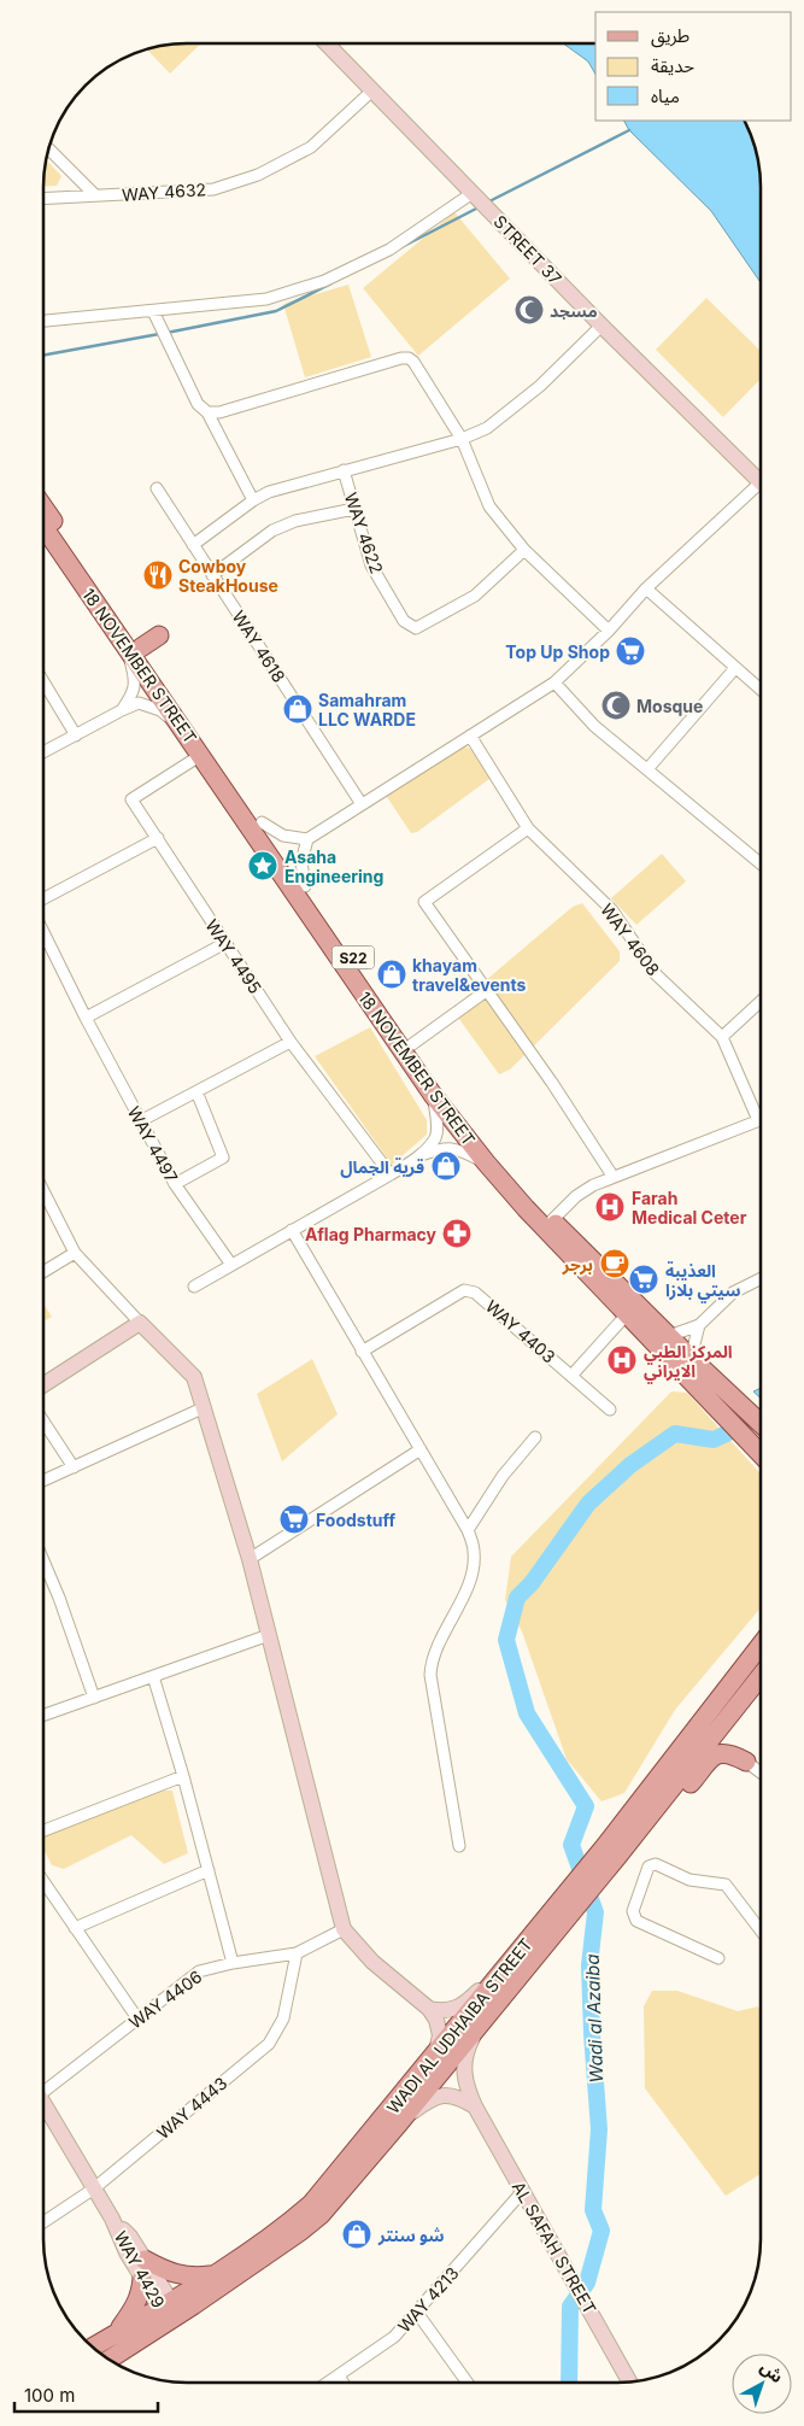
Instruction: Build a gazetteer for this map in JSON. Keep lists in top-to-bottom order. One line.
{"streets":{"main road":["18 NOVEMBER STREET","S22","WADI AL UDHAIBA STREET"],"street":["WAY 4632","STREET 37","WAY 4622","WAY 4618","WAY 4608","WAY 4495","WAY 4497","WAY 4403","WAY 4406","WAY 4443","AL SAFAH STREET","WAY 4429","WAY 4213"]},"crossings":[["WAY 4632","STREET 37"],["18 NOVEMBER STREET","WAY 4495"],["WAY 4406","WAY 4443"],["WADI AL UDHAIBA STREET","AL SAFAH STREET"],["WADI AL UDHAIBA STREET","WAY 4429"],["WAY 4443","WAY 4429"],["AL SAFAH STREET","WAY 4213"]],"water":["Wadi al Azaiba"],"places":{"mosque":["مسجد","Mosque"],"restaurant":["Cowboy SteakHouse"],"supermarket":["Top Up Shop","العذيبة سيتي بلازا","Foodstuff"],"shop":["Samahram LLC WARDE","khayam travel&events","قرية الجمال","شو سنتر"],"place":["Asaha Engineering"],"hospital":["Farah Medical Ceter","المركز الطبي الايراني"],"pharmacy":["Aflag Pharmacy"],"cafe":["برجر"]},"legend":["طريق","حديقة","مياه"],"scale_bar":"100 m","north":"top right"}
